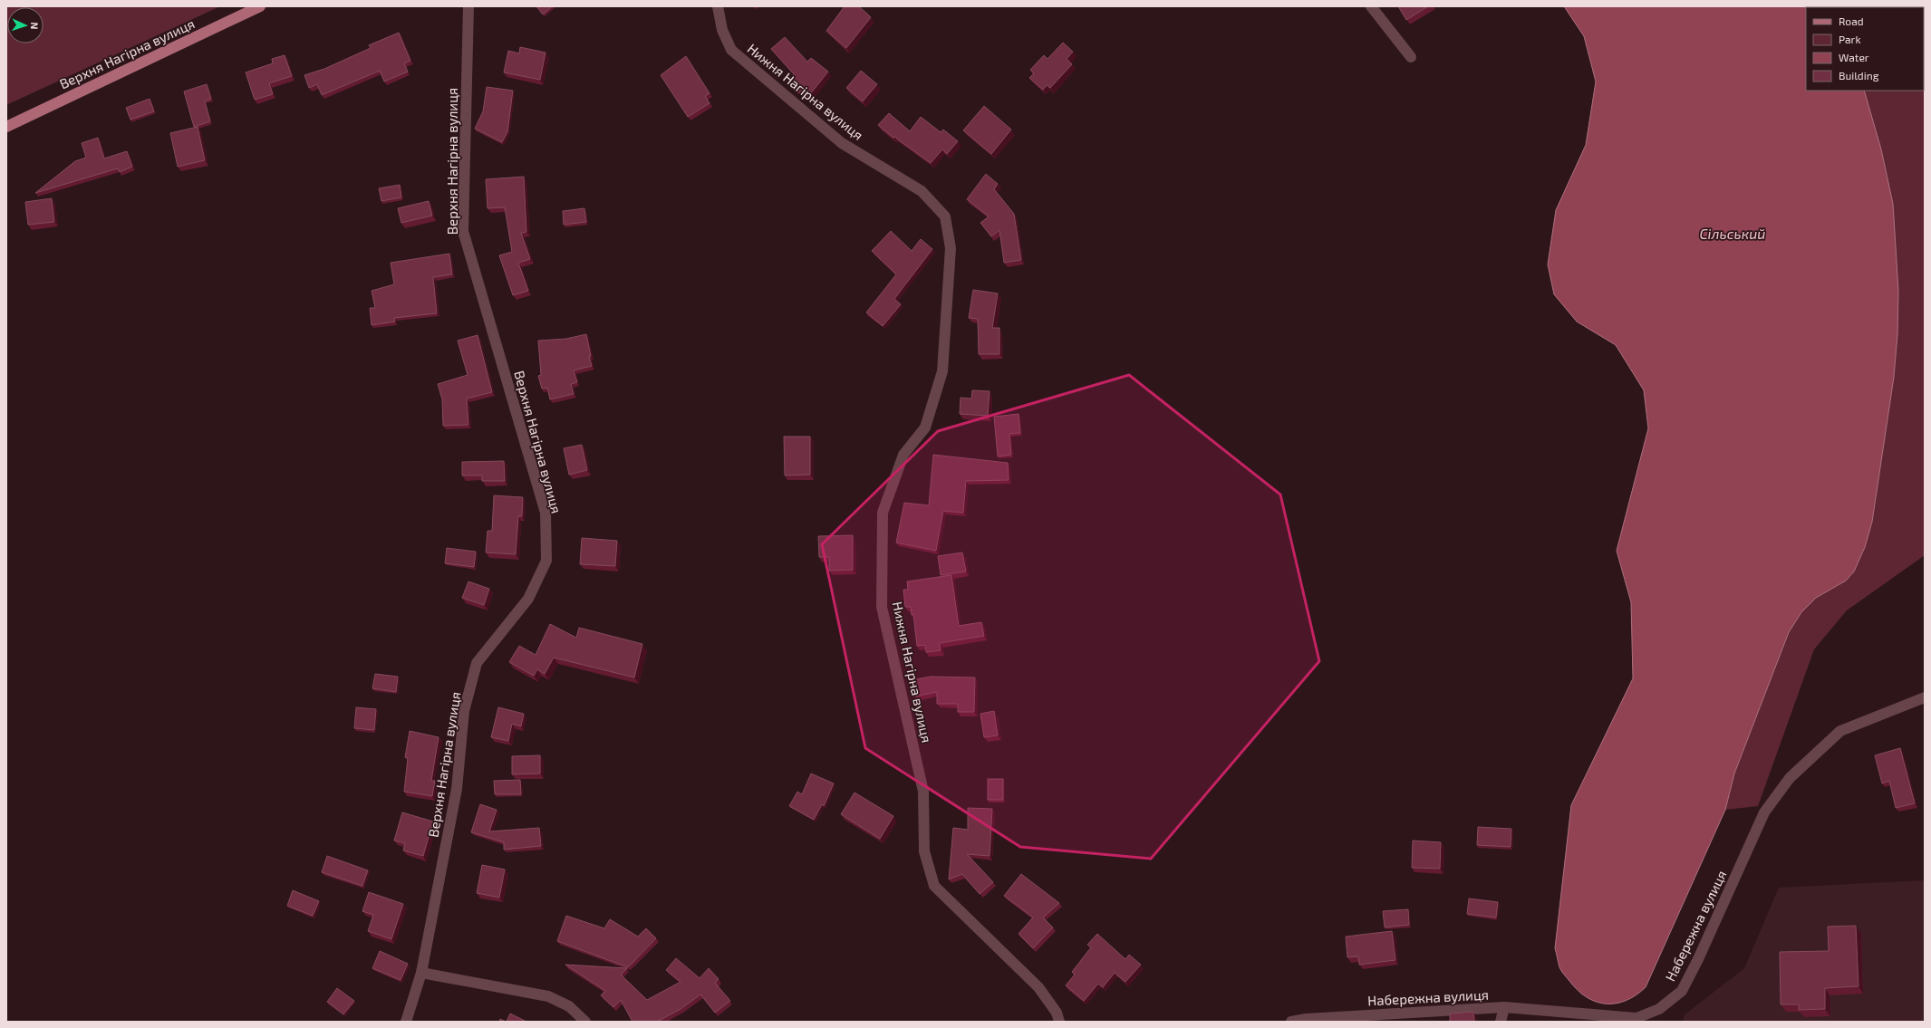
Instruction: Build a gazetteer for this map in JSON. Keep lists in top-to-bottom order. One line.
{"streets":{"main road":["Верхня Нагірна вулиця"],"street":["Нижня Нагірна вулиця","Набережна вулиця"]},"water":["Сільський"],"legend":["Road","Park","Water","Building"],"north":"right"}
